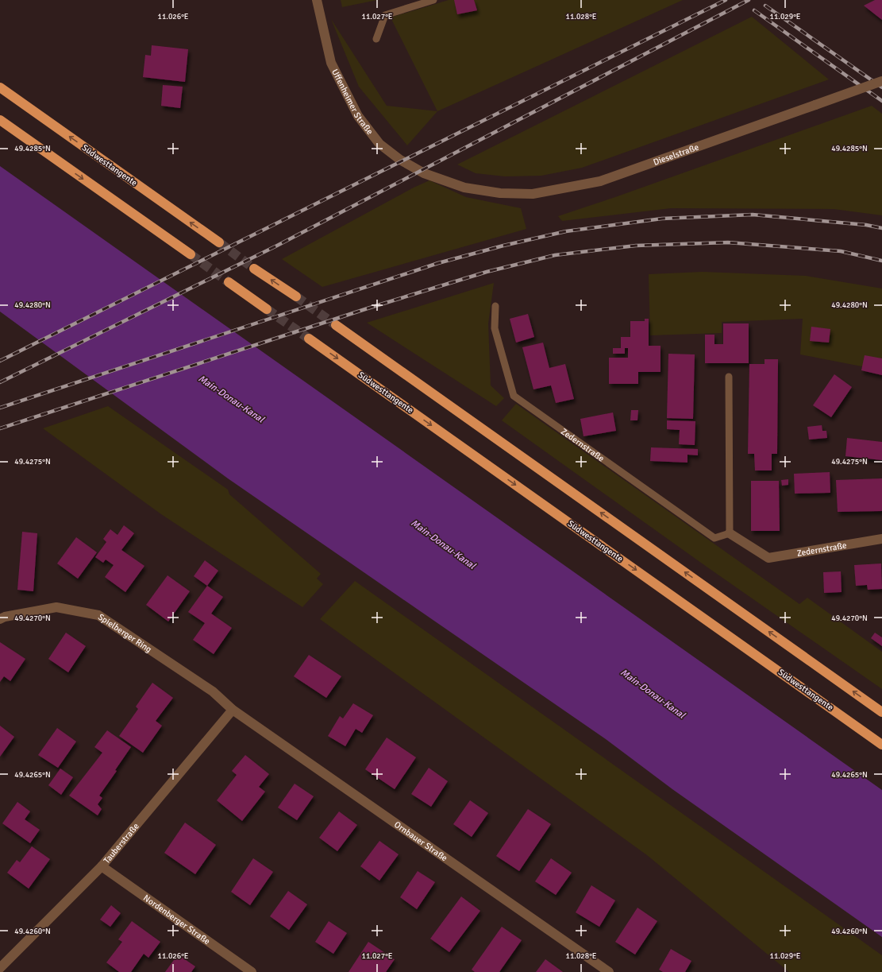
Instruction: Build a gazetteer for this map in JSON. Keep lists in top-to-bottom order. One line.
{"streets":{"highway":["Südwesttangente"],"street":["Uffenheimer Straße","Dieselstraße","Zedernstraße","Spielberger Ring","Ornbauer Straße","Tauberstraße","Nordenberger Straße"]},"crossings":[["Uffenheimer Straße","Dieselstraße"],["Spielberger Ring","Ornbauer Straße"],["Spielberger Ring","Tauberstraße"],["Ornbauer Straße","Tauberstraße"],["Tauberstraße","Nordenberger Straße"]],"water":["Main-Donau-Kanal"],"coordinates":["11.026°E","11.027°E","11.028°E","11.029°E","49.4285°N","49.4280°N","49.4275°N","49.4270°N","49.4265°N","49.4260°N"]}
